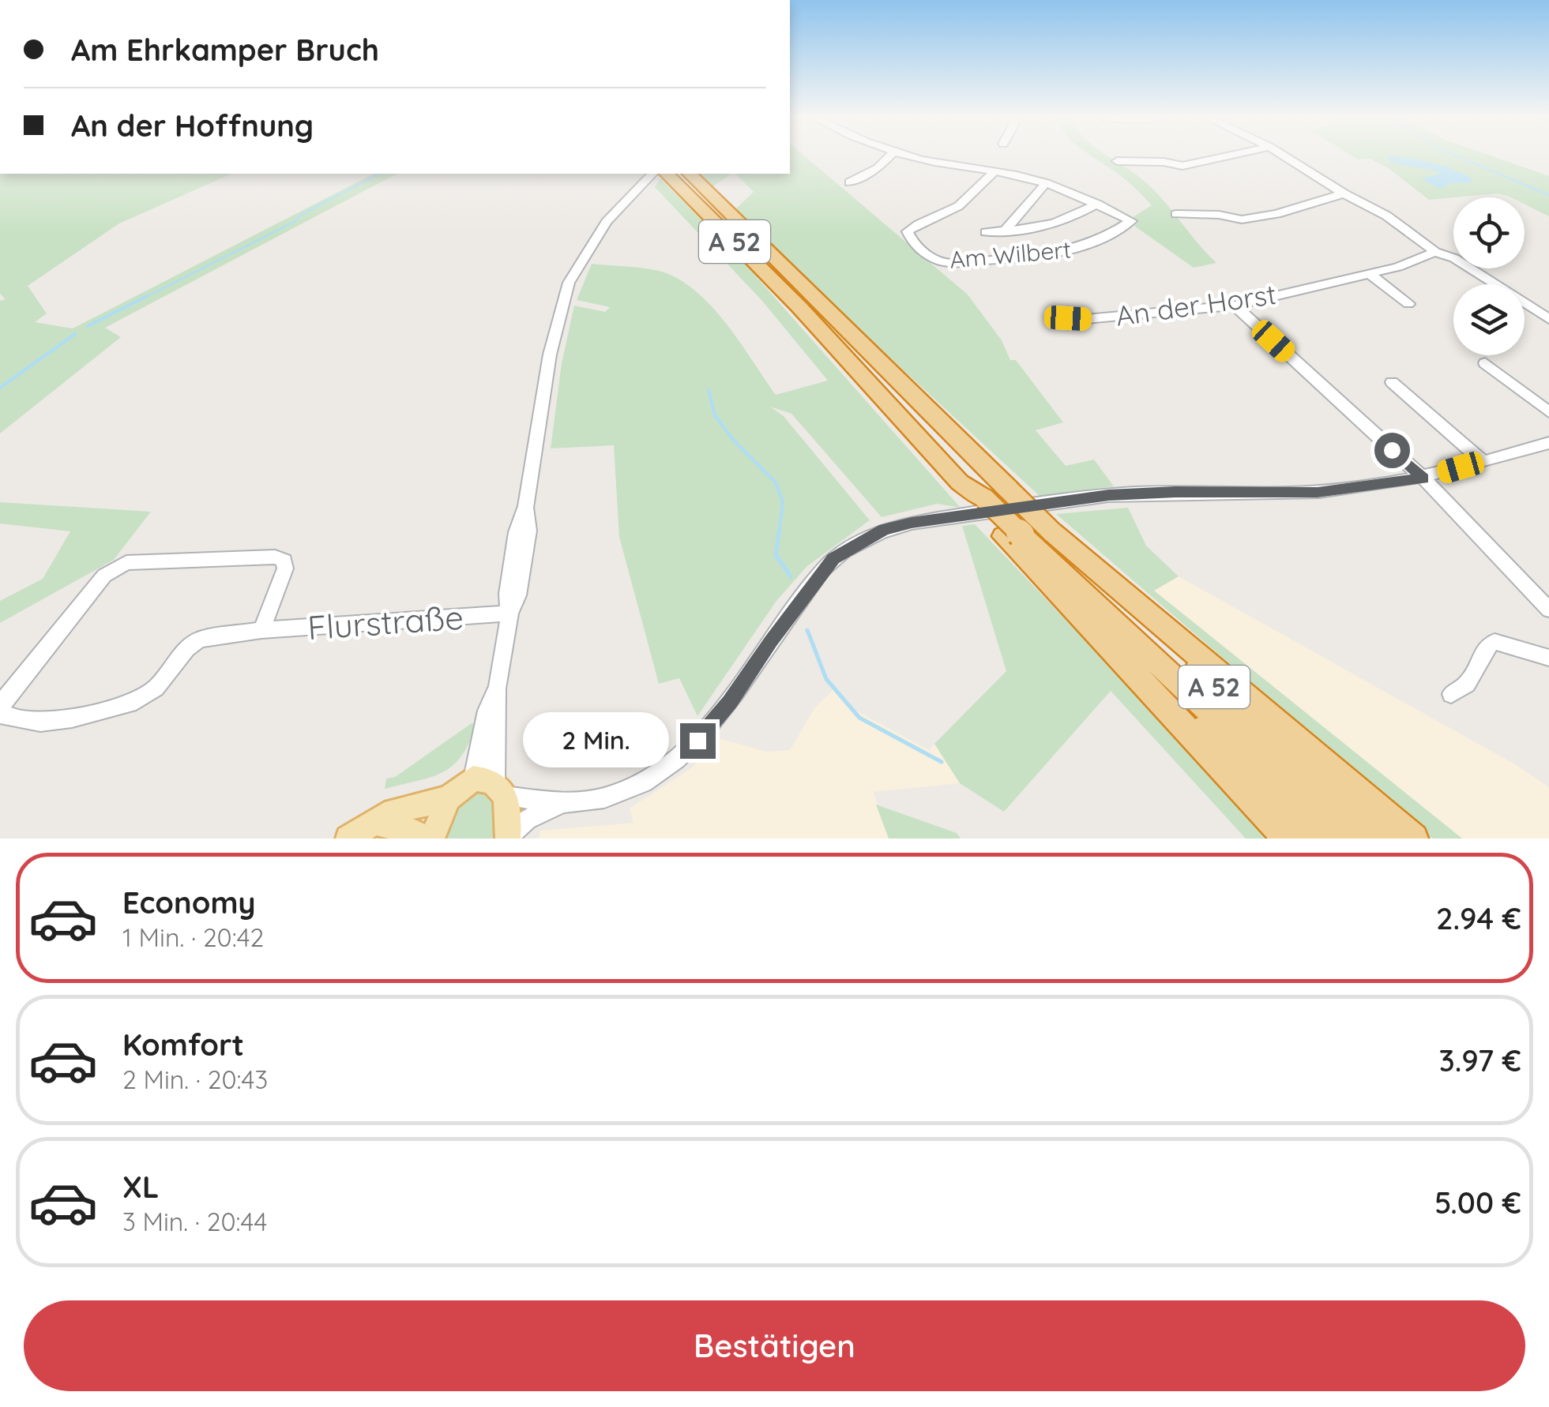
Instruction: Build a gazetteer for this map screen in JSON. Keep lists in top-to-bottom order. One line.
{"streets":{"highway":["A 52"],"street":["Am Wilbert","An der Horst","Flurstraße"]},"page":{"banner":["Am Ehrkamper Bruch","An der Hoffnung"],"bubble":"2 Min.","list":[{"name":"Economy","note":"1 Min. · 20:42","value":"2.94 €"},{"name":"Komfort","note":"2 Min. · 20:43","value":"3.97 €"},{"name":"XL","note":"3 Min. · 20:44","value":"5.00 €"}],"buttons":"Bestätigen"}}
